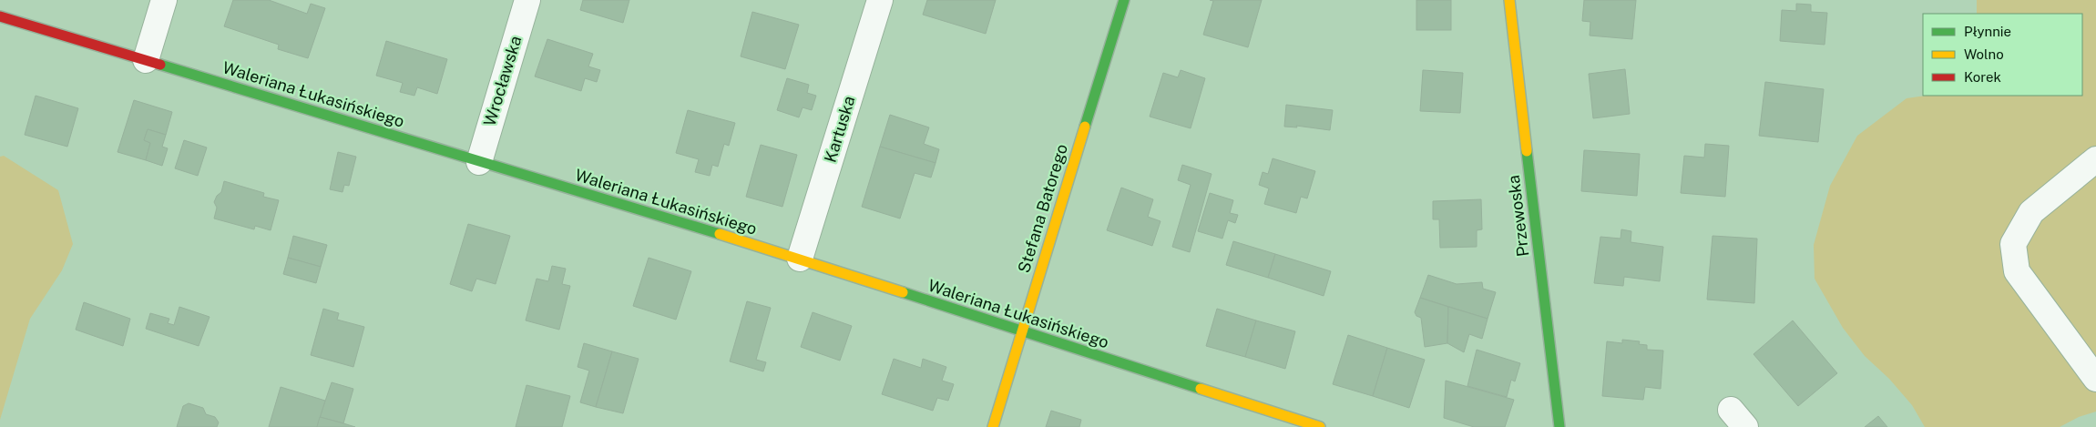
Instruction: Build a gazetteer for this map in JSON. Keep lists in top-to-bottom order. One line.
{"streets":{"street":["Wrocławska","Waleriana Łukasińskiego","Kartuska","Stefana Batorego","Przewoska"]},"crossings":[["Wrocławska","Waleriana Łukasińskiego"],["Waleriana Łukasińskiego","Kartuska"],["Waleriana Łukasińskiego","Stefana Batorego"]],"legend":["Płynnie","Wolno","Korek"]}
